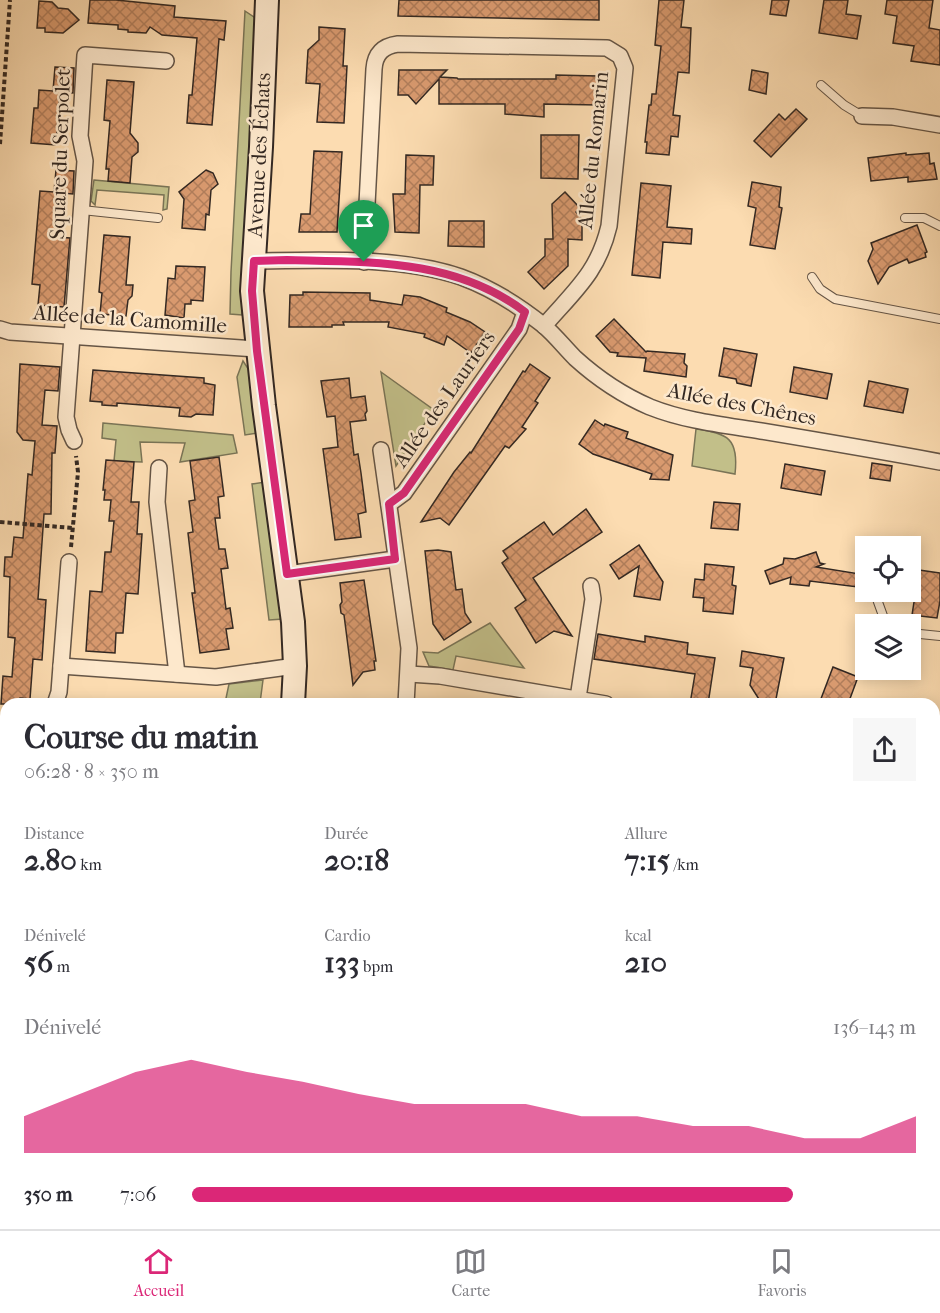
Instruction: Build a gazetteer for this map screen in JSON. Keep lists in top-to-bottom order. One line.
{"streets":{"street":["Allée du Romarin","Square du Serpolet","Avenue des Échats","Allée de la Camomille","Allée des Lauriers","Allée des Chênes"]},"crossings":[["Allée du Romarin","Allée des Chênes"],["Square du Serpolet","Allée de la Camomille"],["Avenue des Échats","Allée de la Camomille"],["Avenue des Échats","Allée des Chênes"],["Allée des Lauriers","Allée des Chênes"]],"page":{"heading":["Course du matin","06:28 · 8 × 350 m"],"stats":[["Distance","2.80 km"],["Durée","20:18"],["Allure","7:15 /km"],["Dénivelé","56 m"],["Cardio","133 bpm"],["kcal","210"]],"chart":["Dénivelé","136–143 m"],"list":[{"name":"350 m","note":"7:06"}],"tabs":["Accueil","Carte","Favoris"]}}
